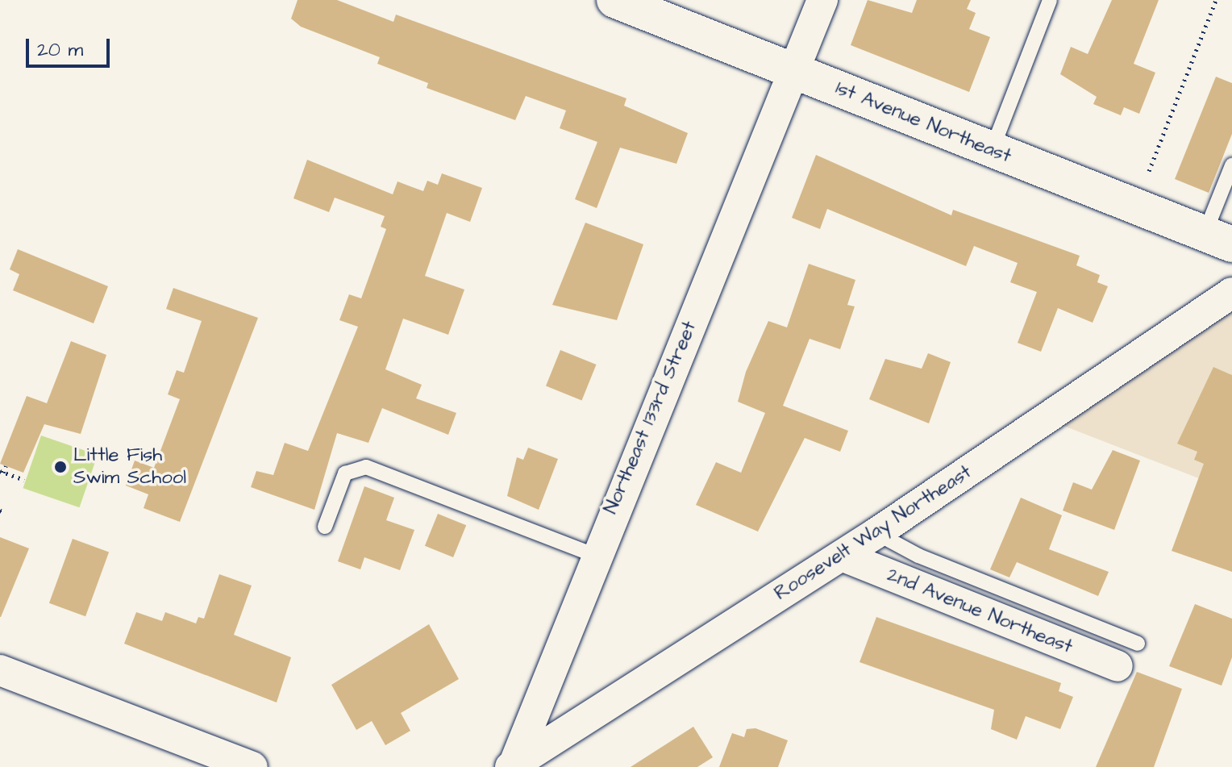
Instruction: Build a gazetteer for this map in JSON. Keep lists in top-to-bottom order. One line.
{"streets":{"street":["1st Avenue Northeast","Northeast 133rd Street","Roosevelt Way Northeast","2nd Avenue Northeast"]},"crossings":[["1st Avenue Northeast","Northeast 133rd Street"],["Northeast 133rd Street","Roosevelt Way Northeast"],["Roosevelt Way Northeast","2nd Avenue Northeast"]],"places":["Little Fish Swim School"],"scale_bar":"20 m"}
